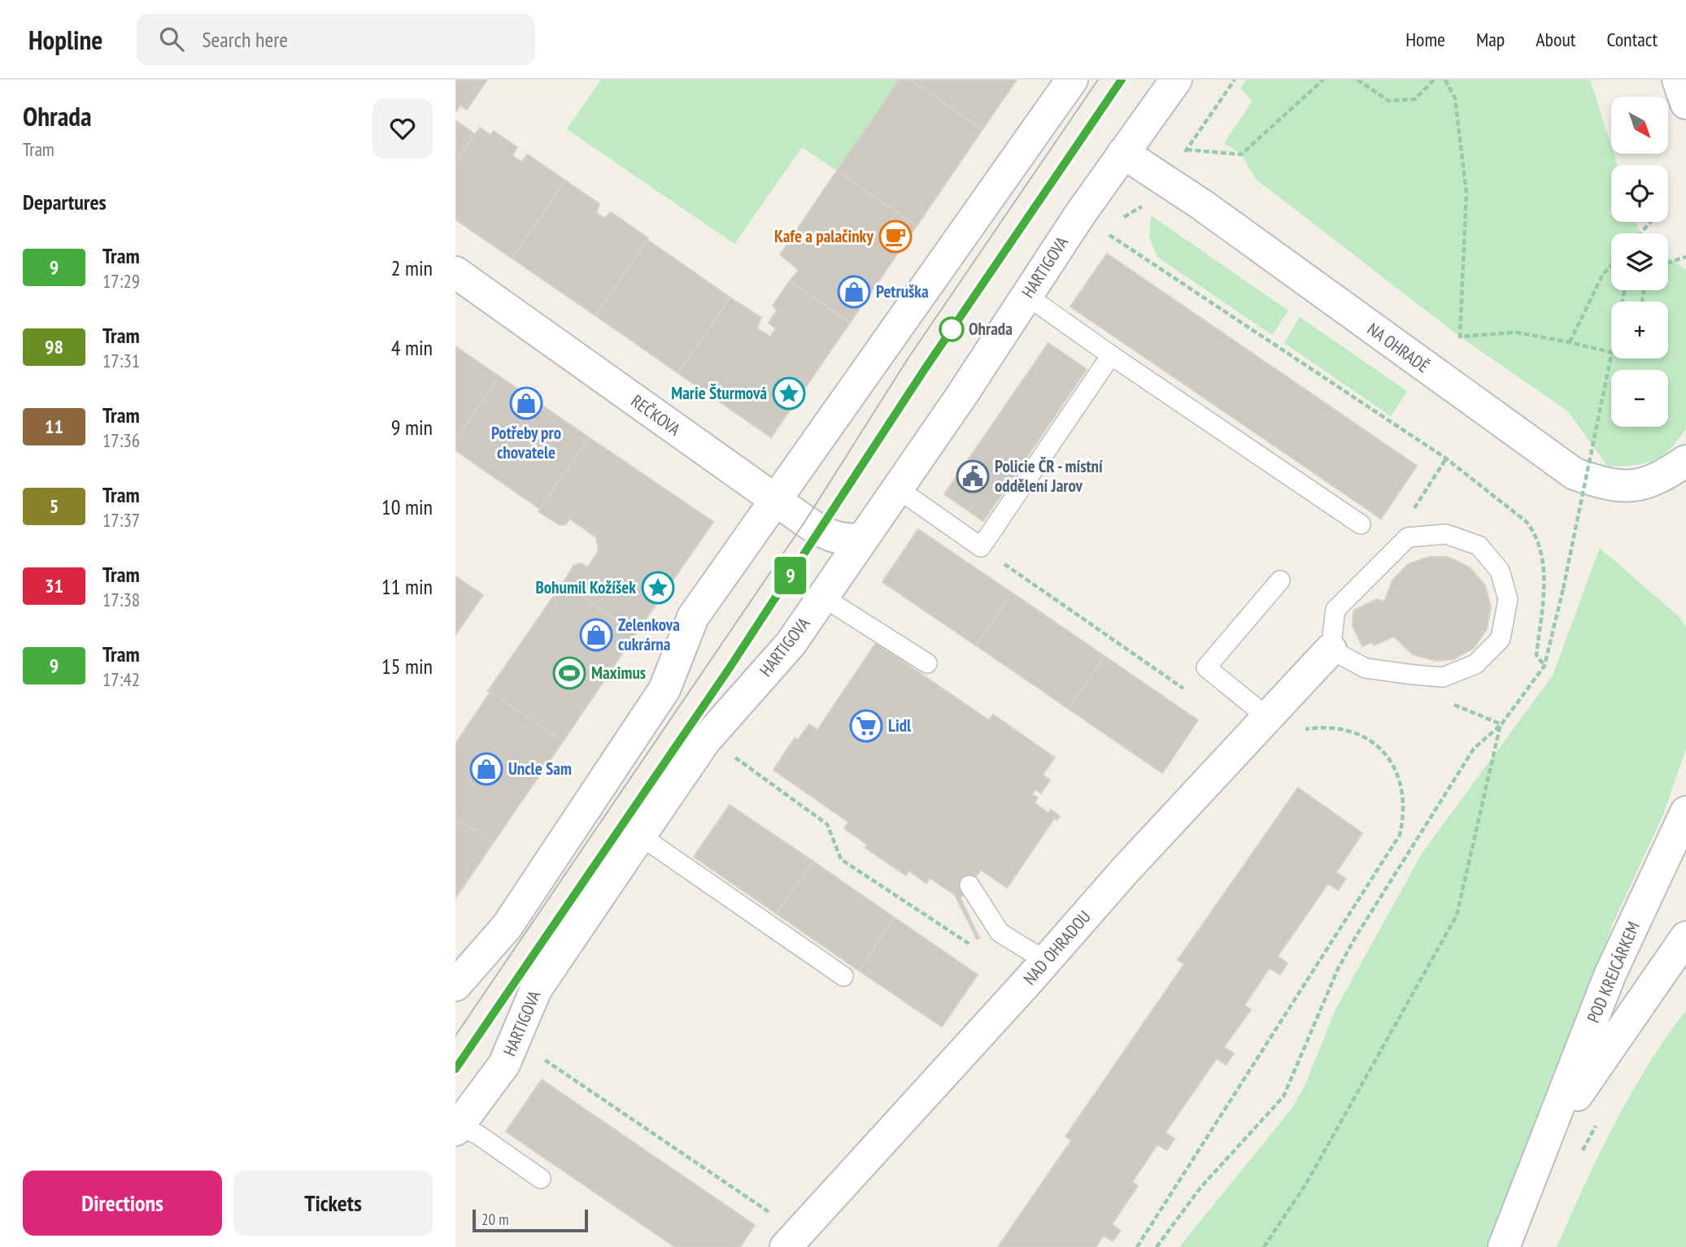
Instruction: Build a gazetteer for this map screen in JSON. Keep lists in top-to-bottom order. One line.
{"streets":{"main road":["HARTIGOVA","NA OHRADĚ","REČKOVA","NAD OHRADOU","POD KREJCÁRKEM"]},"crossings":[["HARTIGOVA","NA OHRADĚ"],["HARTIGOVA","REČKOVA"]],"places":{"cafe":["Kafe a palačinky"],"shop":["Petruška","Potřeby pro chovatele","Zelenkova cukrárna","Uncle Sam"],"other":["Ohrada"],"place":["Marie Šturmová","Bohumil Kožíšek"],"public building":["Policie ČR - místní oddělení Jarov"],"sports":["Maximus"],"supermarket":["Lidl"]},"lines":["tram line 9"],"scale_bar":"20 m","north":"bottom right","page":{"header":"Hopline","search":"Search here","nav":["Home","Map","About","Contact"],"heading":[["Ohrada","Tram"],"Departures"],"on_map":"9","map_buttons":["+","−"],"list":[{"mark":"9","name":"Tram","note":"17:29","value":"2 min"},{"mark":"98","name":"Tram","note":"17:31","value":"4 min"},{"mark":"11","name":"Tram","note":"17:36","value":"9 min"},{"mark":"5","name":"Tram","note":"17:37","value":"10 min"},{"mark":"31","name":"Tram","note":"17:38","value":"11 min"},{"mark":"9","name":"Tram","note":"17:42","value":"15 min"}],"buttons":["Directions","Tickets"],"scale":"20 m"}}
